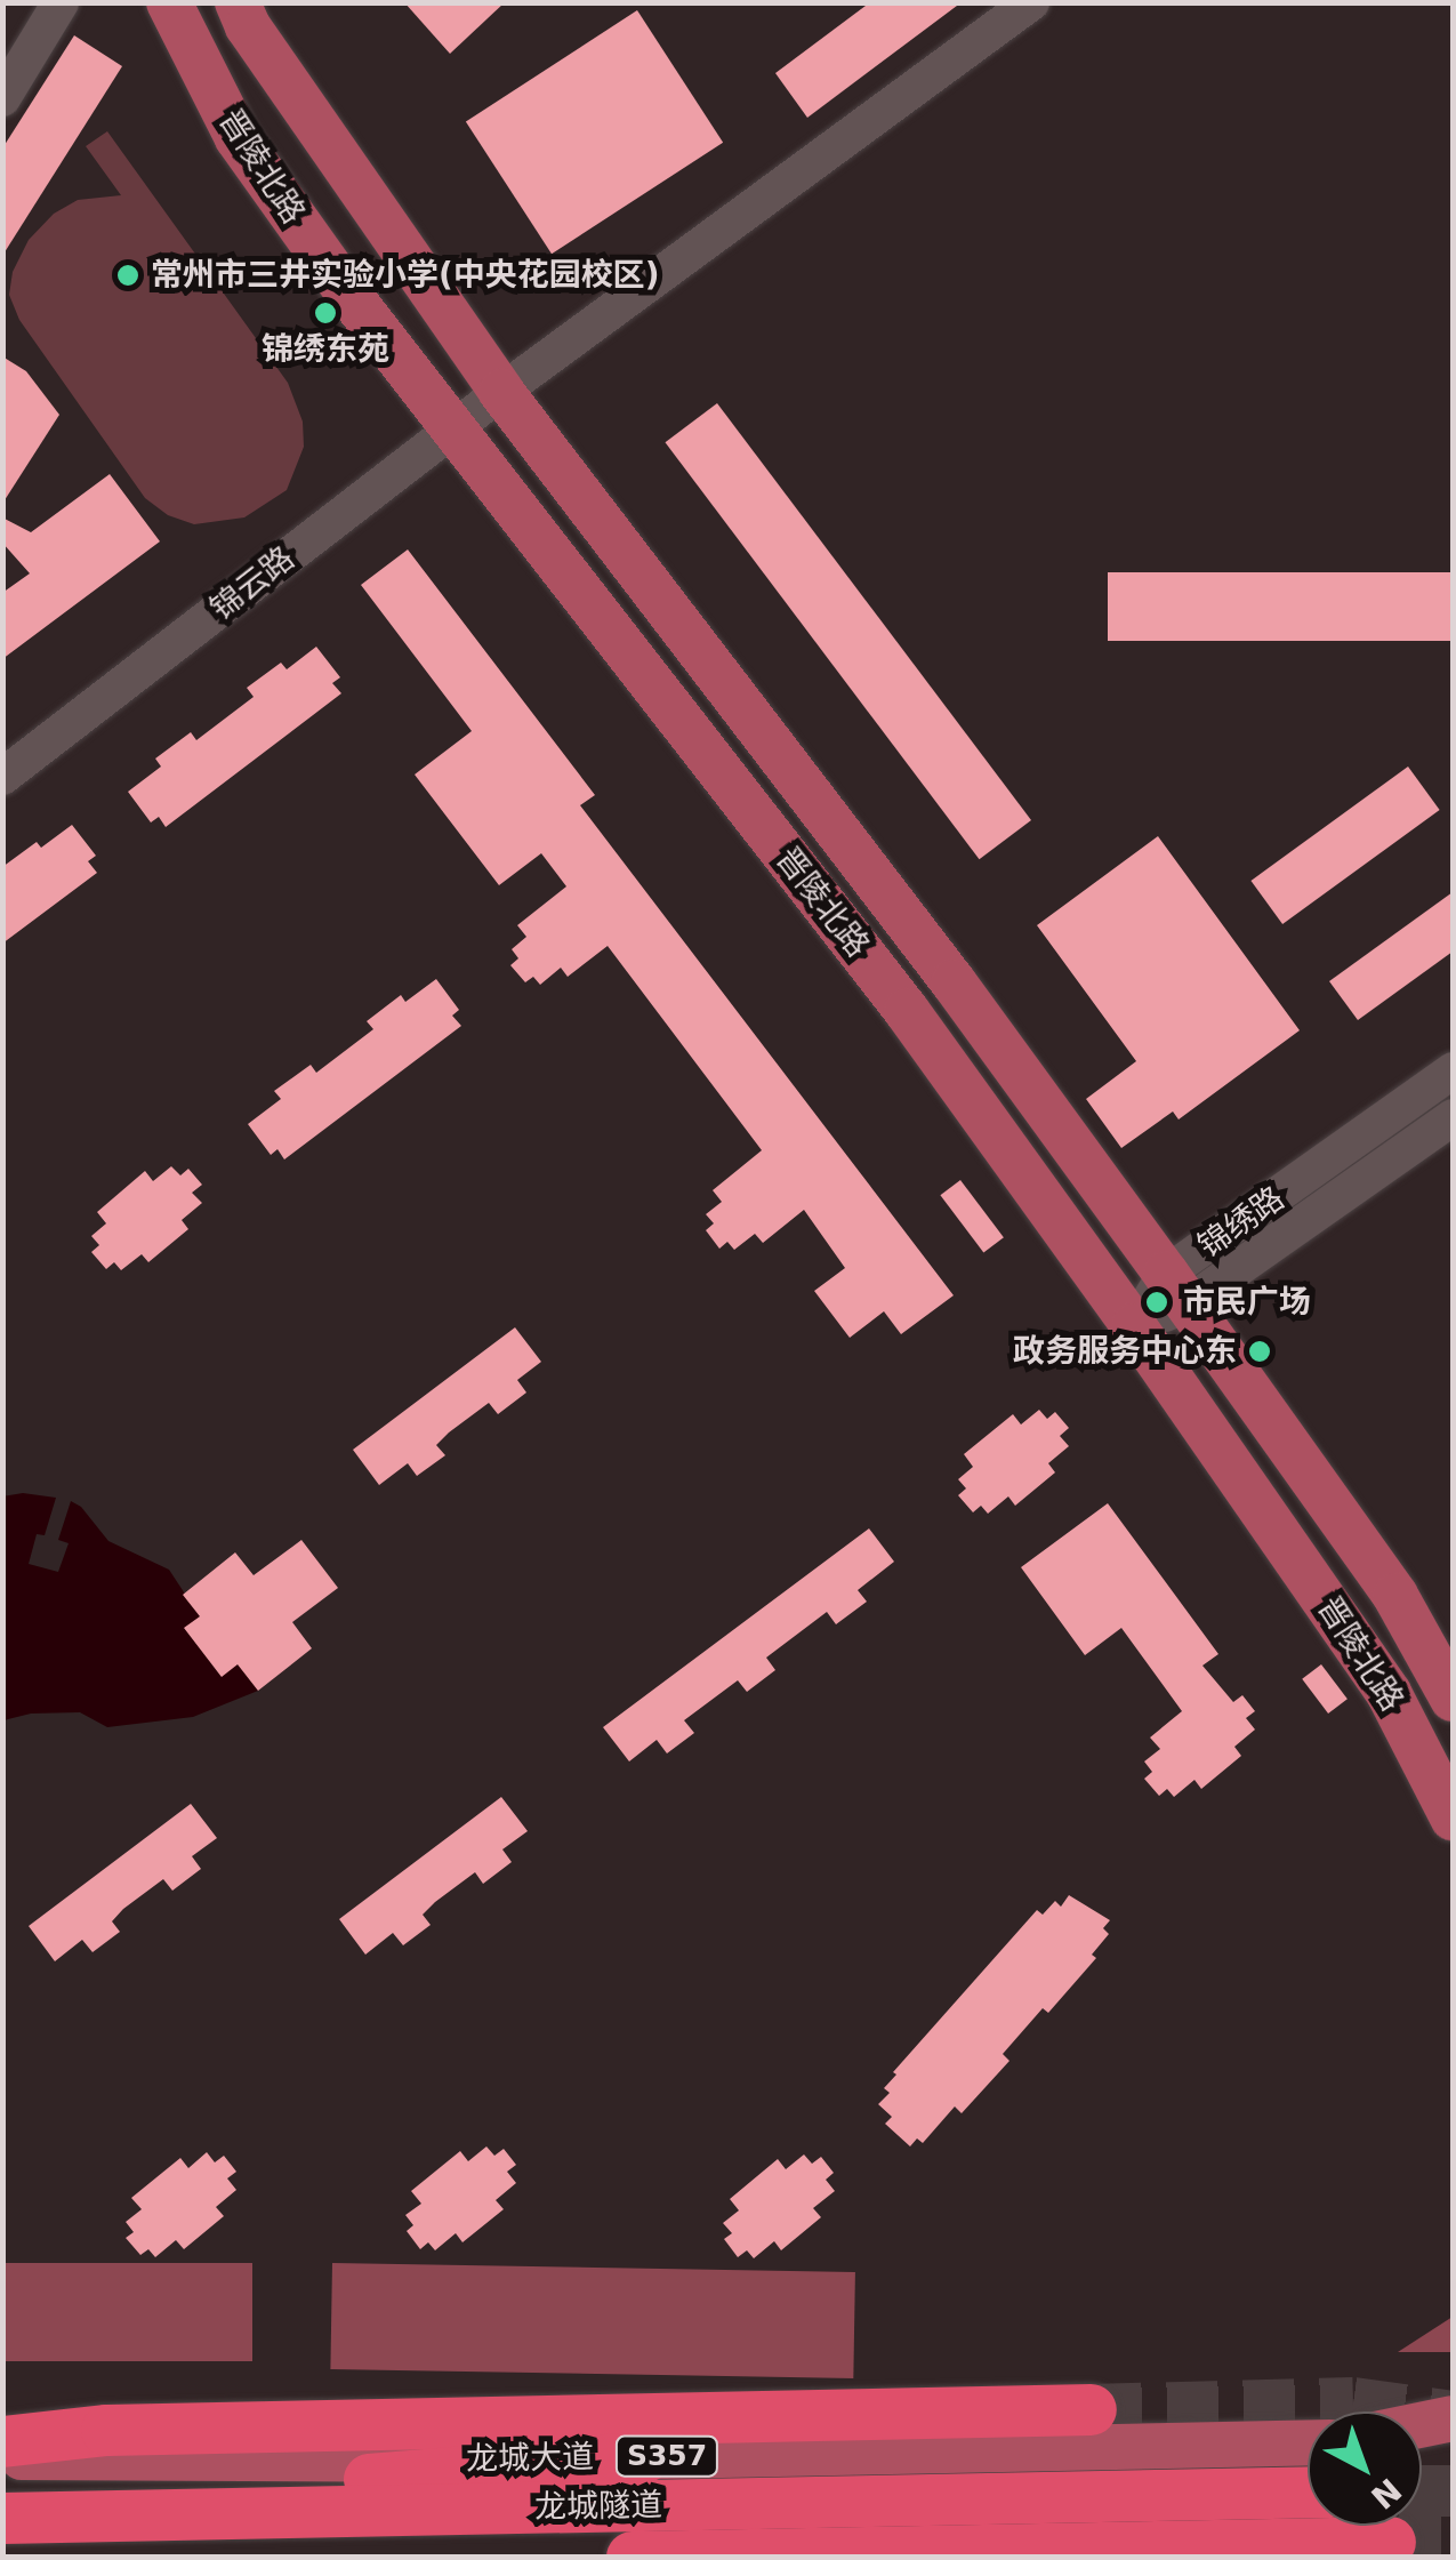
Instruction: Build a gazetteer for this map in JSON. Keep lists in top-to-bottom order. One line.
{"streets":{"highway":["龙城隧道"],"main road":["晋陵北路","S357","龙城大道"],"street":["锦云路","锦绣路"]},"crossings":[["晋陵北路","锦云路"],["晋陵北路","锦绣路"]],"places":["常州市三井实验小学(中央花园校区)","锦绣东苑","市民广场","政务服务中心东"],"north":"bottom right"}
